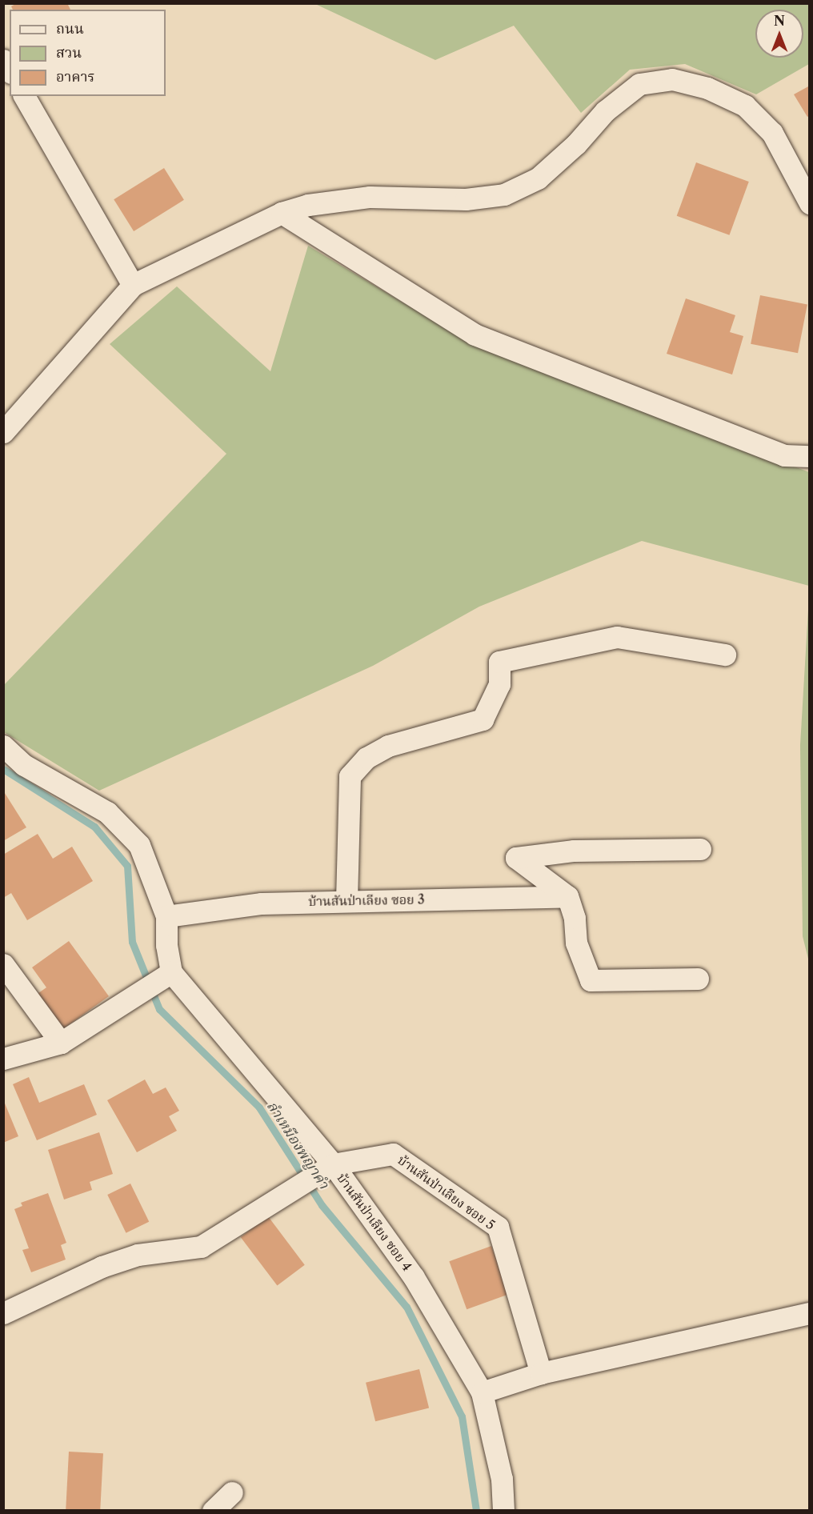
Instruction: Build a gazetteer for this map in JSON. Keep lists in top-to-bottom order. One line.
{"streets":{"street":["บ้านสันป่าเลียง ซอย 3","บ้านสันป่าเลียง ซอย 5","บ้านสันป่าเลียง ซอย 4"]},"crossings":[["บ้านสันป่าเลียง ซอย 5","บ้านสันป่าเลียง ซอย 4"]],"water":["ลำเหมืองพญาคำ"],"legend":["ถนน","สวน","อาคาร"],"north":"top"}
